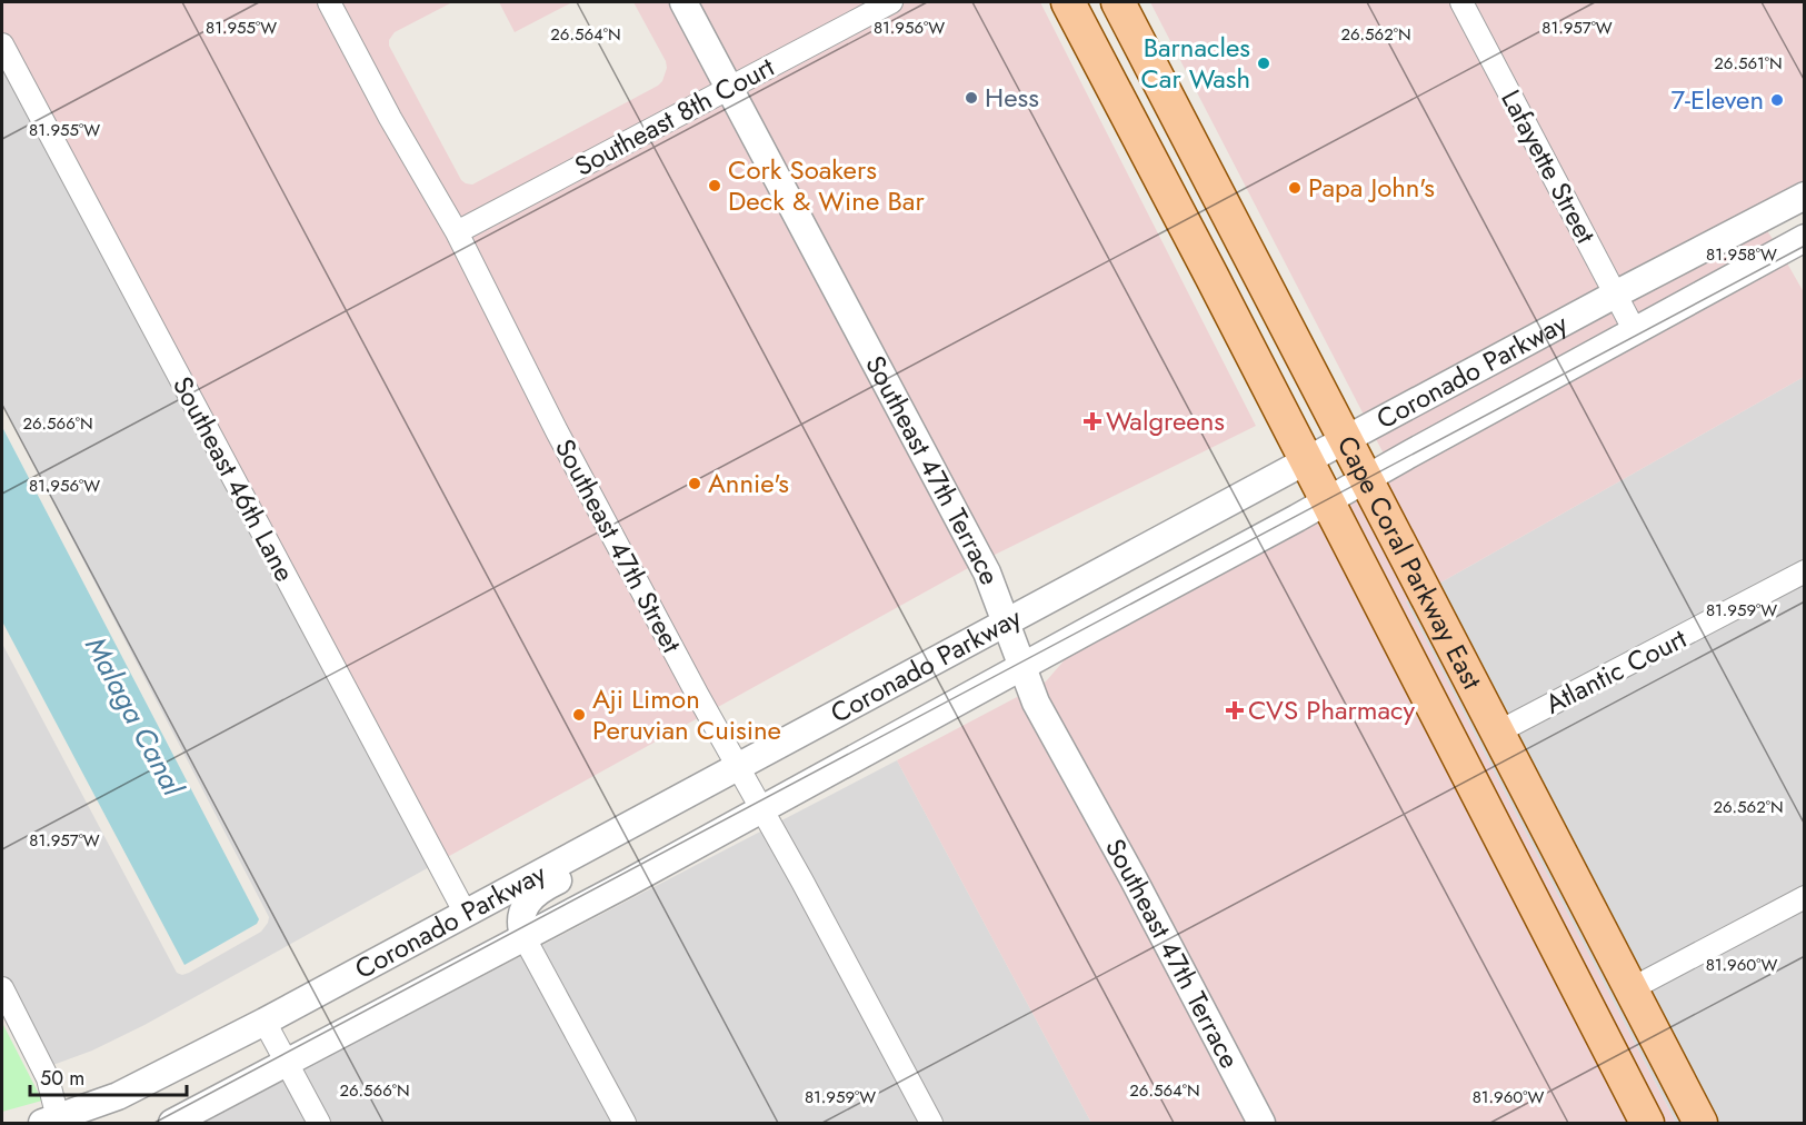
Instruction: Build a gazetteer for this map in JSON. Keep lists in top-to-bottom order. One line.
{"streets":{"main road":["Cape Coral Parkway East"],"street":["Southeast 8th Court","Lafayette Street","Coronado Parkway","Southeast 47th Terrace","Southeast 46th Lane","Southeast 47th Street","Atlantic Court"]},"crossings":[["Southeast 8th Court","Southeast 47th Terrace"],["Southeast 8th Court","Southeast 47th Street"],["Lafayette Street","Coronado Parkway"],["Coronado Parkway","Southeast 47th Terrace"],["Coronado Parkway","Southeast 46th Lane"],["Coronado Parkway","Southeast 47th Street"],["Coronado Parkway","Cape Coral Parkway East"],["Cape Coral Parkway East","Atlantic Court"]],"water":["Malaga Canal"],"places":{"other":["Barnacles Car Wash","Hess","7-Eleven","Cork Soakers Deck & Wine Bar","Papa John's","Annie's","Aji Limon Peruvian Cuisine"],"health":["Walgreens","CVS Pharmacy"]},"scale_bar":"50 m","coordinates":["81.955°W","81.956°W","81.957°W","26.564°N","26.562°N","26.561°N","81.958°W","26.566°N","81.959°W","81.960°W"]}
